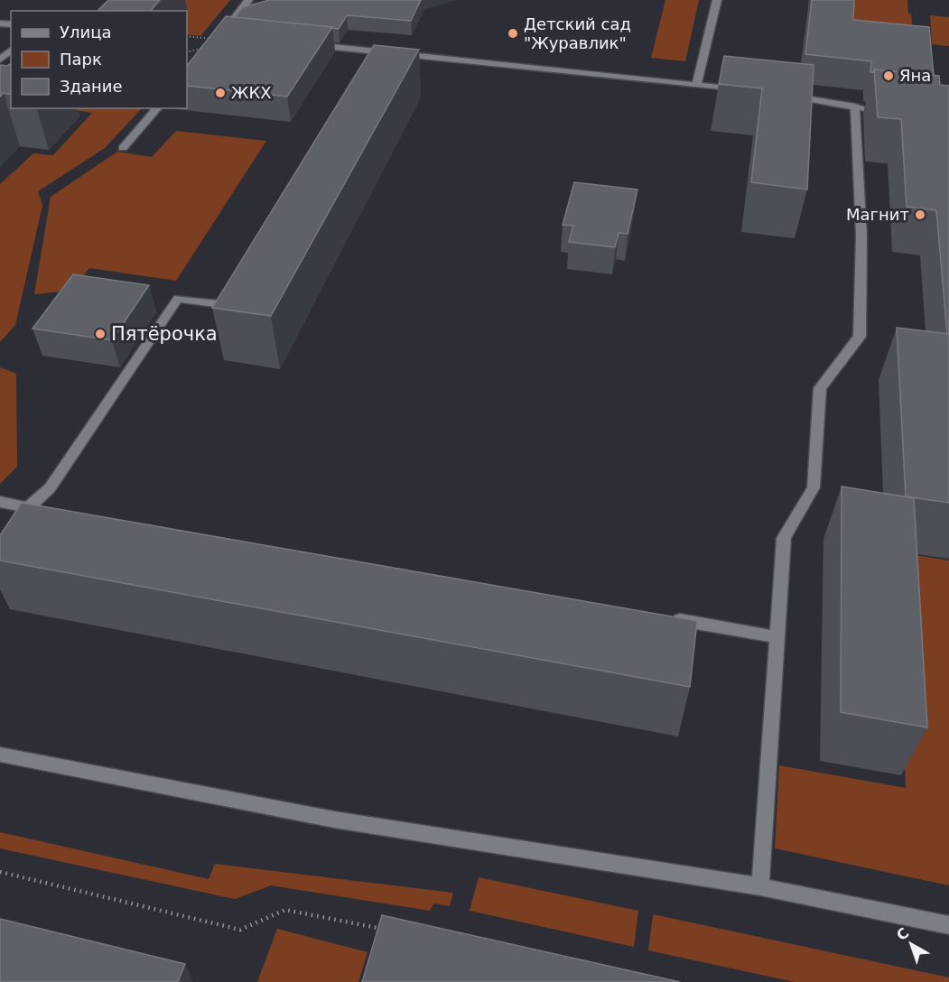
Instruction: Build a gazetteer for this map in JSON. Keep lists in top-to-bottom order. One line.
{"places":["Детский сад \"Журавлик\"","Яна","ЖКХ","Магнит","Пятёрочка"],"legend":["Улица","Парк","Здание"],"north":"top left"}
